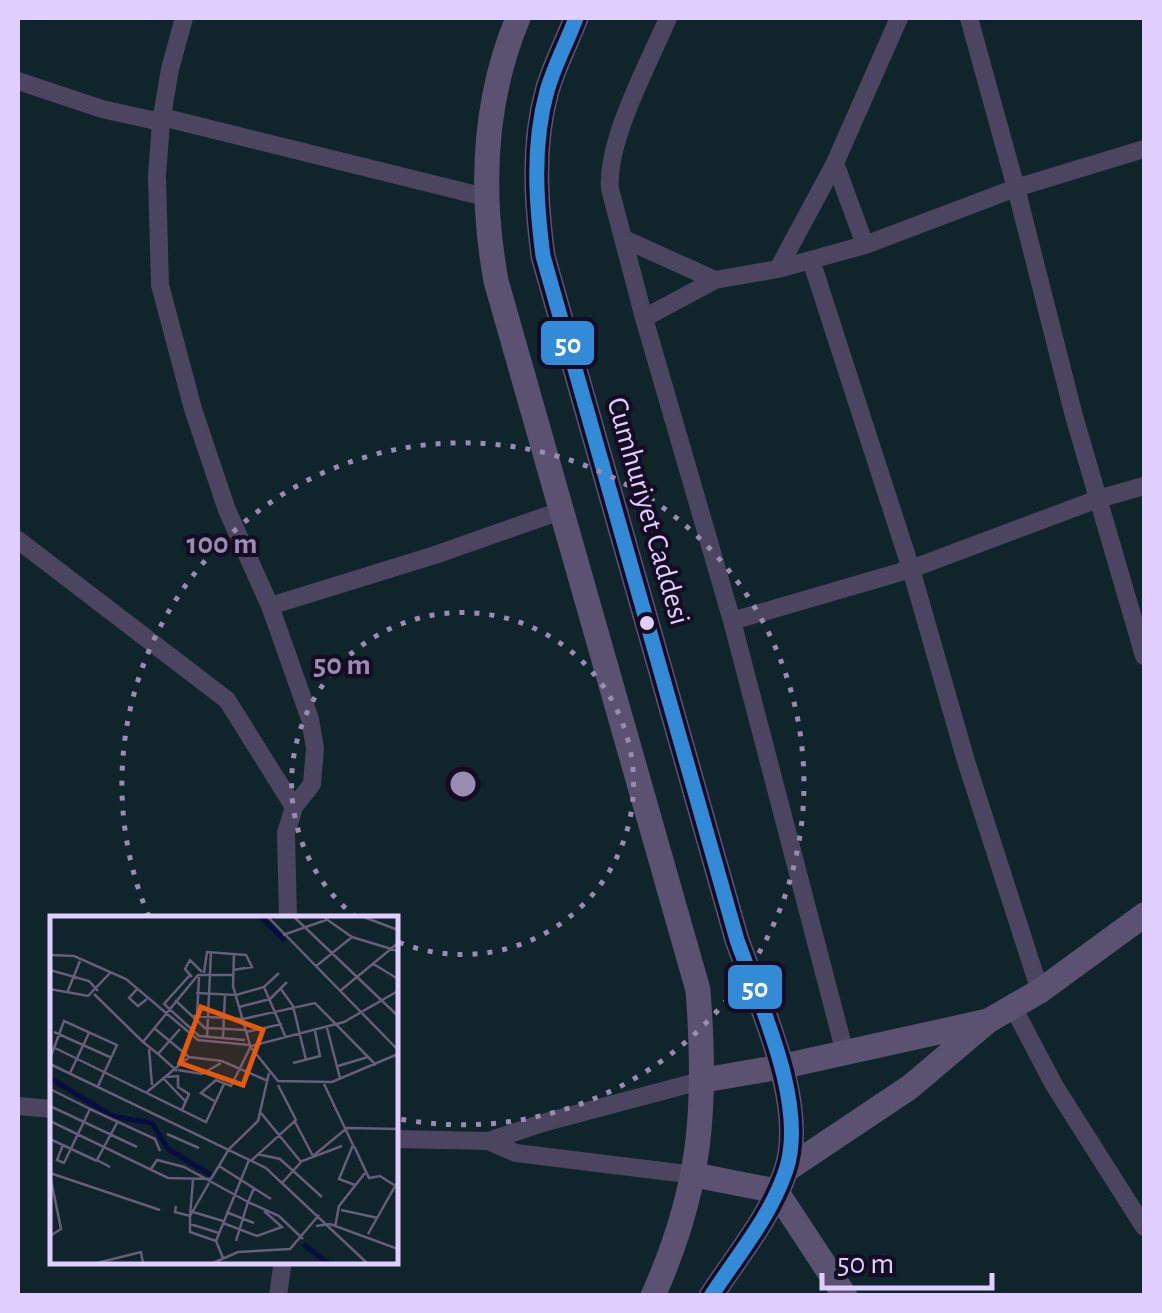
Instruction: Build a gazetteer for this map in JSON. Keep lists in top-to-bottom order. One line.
{"streets":{"main road":["Cumhuriyet Caddesi"]},"lines":["transit line 50"],"scale_bar":"50 m","rings":["100 m","50 m"]}
